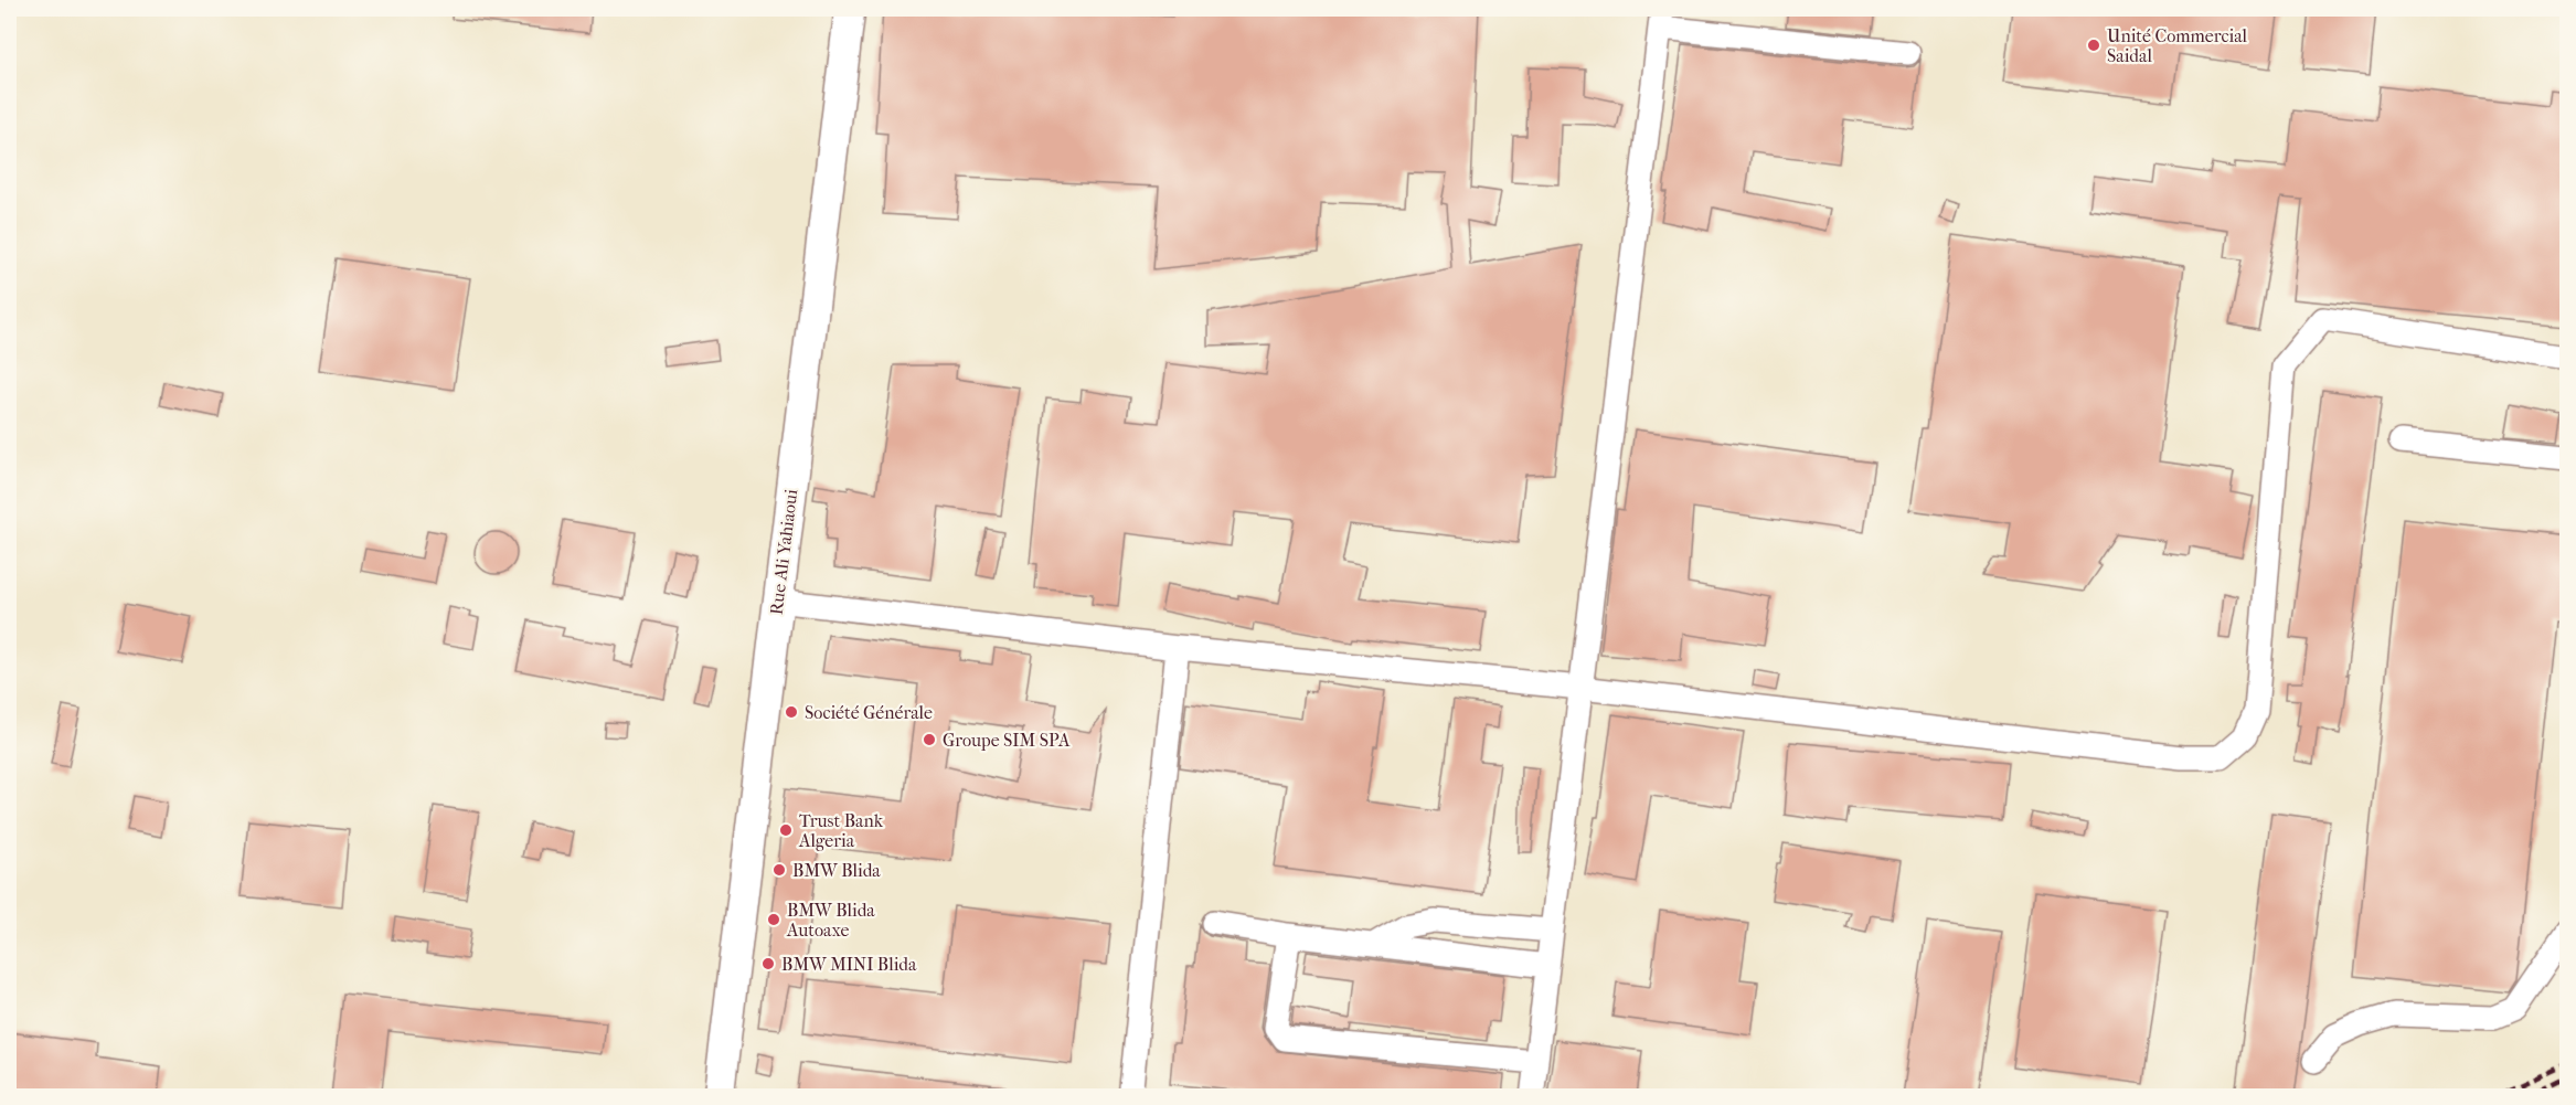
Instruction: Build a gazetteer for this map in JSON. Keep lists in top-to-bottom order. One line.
{"streets":{"main road":["Rue Ali Yahiaoui"]},"places":["Unité Commercial Saidal","Société Générale","Groupe SIM SPA","Trust Bank Algeria","BMW Blida","BMW Blida Autoaxe","BMW MINI Blida"]}
